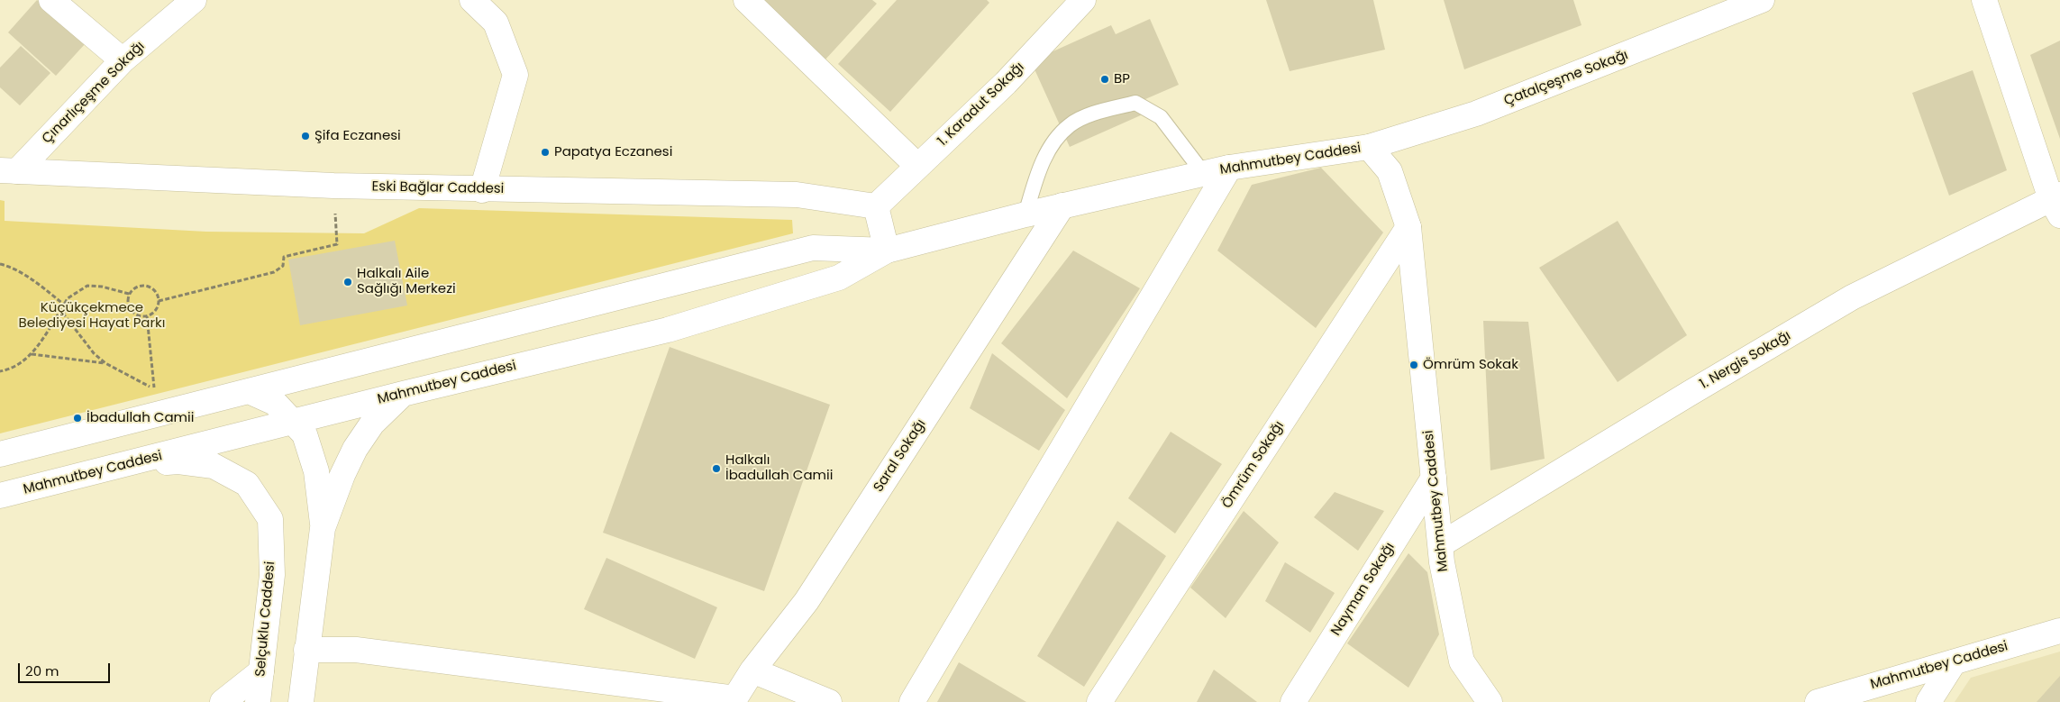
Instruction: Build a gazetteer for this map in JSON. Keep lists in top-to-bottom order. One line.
{"streets":{"street":["Çatalçeşme Sokağı","Çınarlıçeşme Sokağı","1. Karadut Sokağı","Mahmutbey Caddesi","Eski Bağlar Caddesi","1. Nergis Sokağı","Saral Sokağı","Ömrüm Sokağı","Nayman Sokağı","Selçuklu Caddesi"]},"crossings":[["Çatalçeşme Sokağı","Mahmutbey Caddesi"],["Çınarlıçeşme Sokağı","Eski Bağlar Caddesi"],["1. Karadut Sokağı","Eski Bağlar Caddesi"],["Mahmutbey Caddesi","1. Nergis Sokağı"],["Mahmutbey Caddesi","Saral Sokağı"],["Mahmutbey Caddesi","Ömrüm Sokağı"],["Mahmutbey Caddesi","Nayman Sokağı"],["Mahmutbey Caddesi","Selçuklu Caddesi"]],"parks":["Küçükçekmece Belediyesi Hayat Parkı"],"places":["BP","Şifa Eczanesi","Papatya Eczanesi","Halkalı Aile Sağlığı Merkezi","Ömrüm Sokak","İbadullah Camii","Halkalı İbadullah Camii"],"scale_bar":"20 m"}
